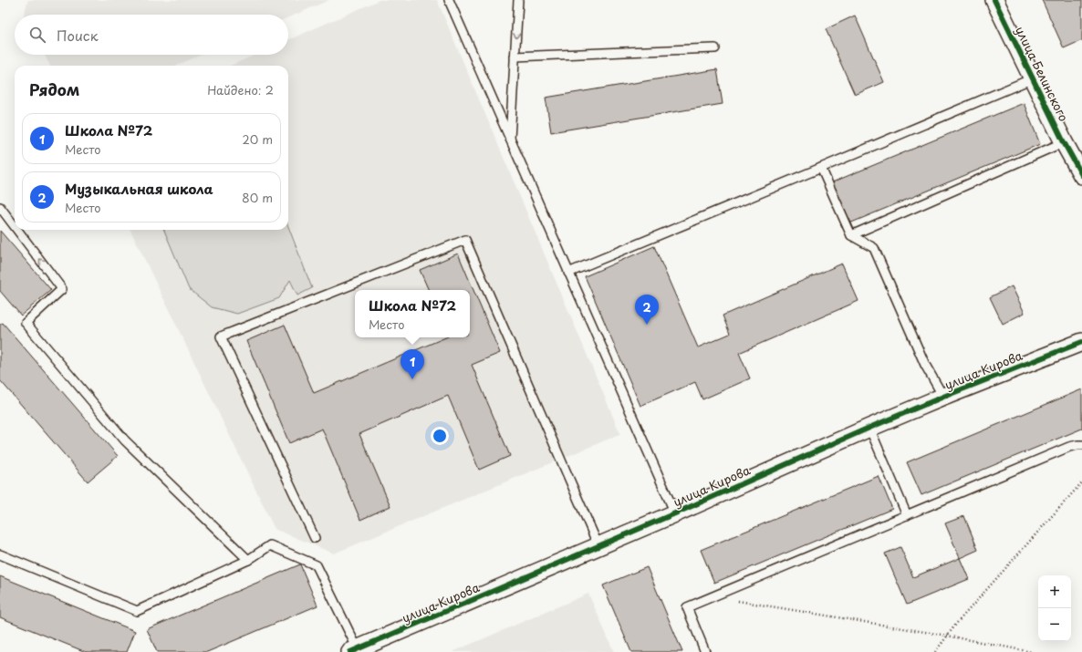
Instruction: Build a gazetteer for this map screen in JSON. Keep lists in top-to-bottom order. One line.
{"streets":{"street":["улица Белинского","улица Кирова"]},"page":{"search":"Поиск","heading":["Рядом","Найдено: 2"],"list":[{"mark":"1","name":"Школа №72","note":"Место","value":"20 m"},{"mark":"2","name":"Музыкальная школа","note":"Место","value":"80 m"}],"popup":["Школа №72","Место"],"pins":["2","1"],"map_buttons":["+","−"]}}
